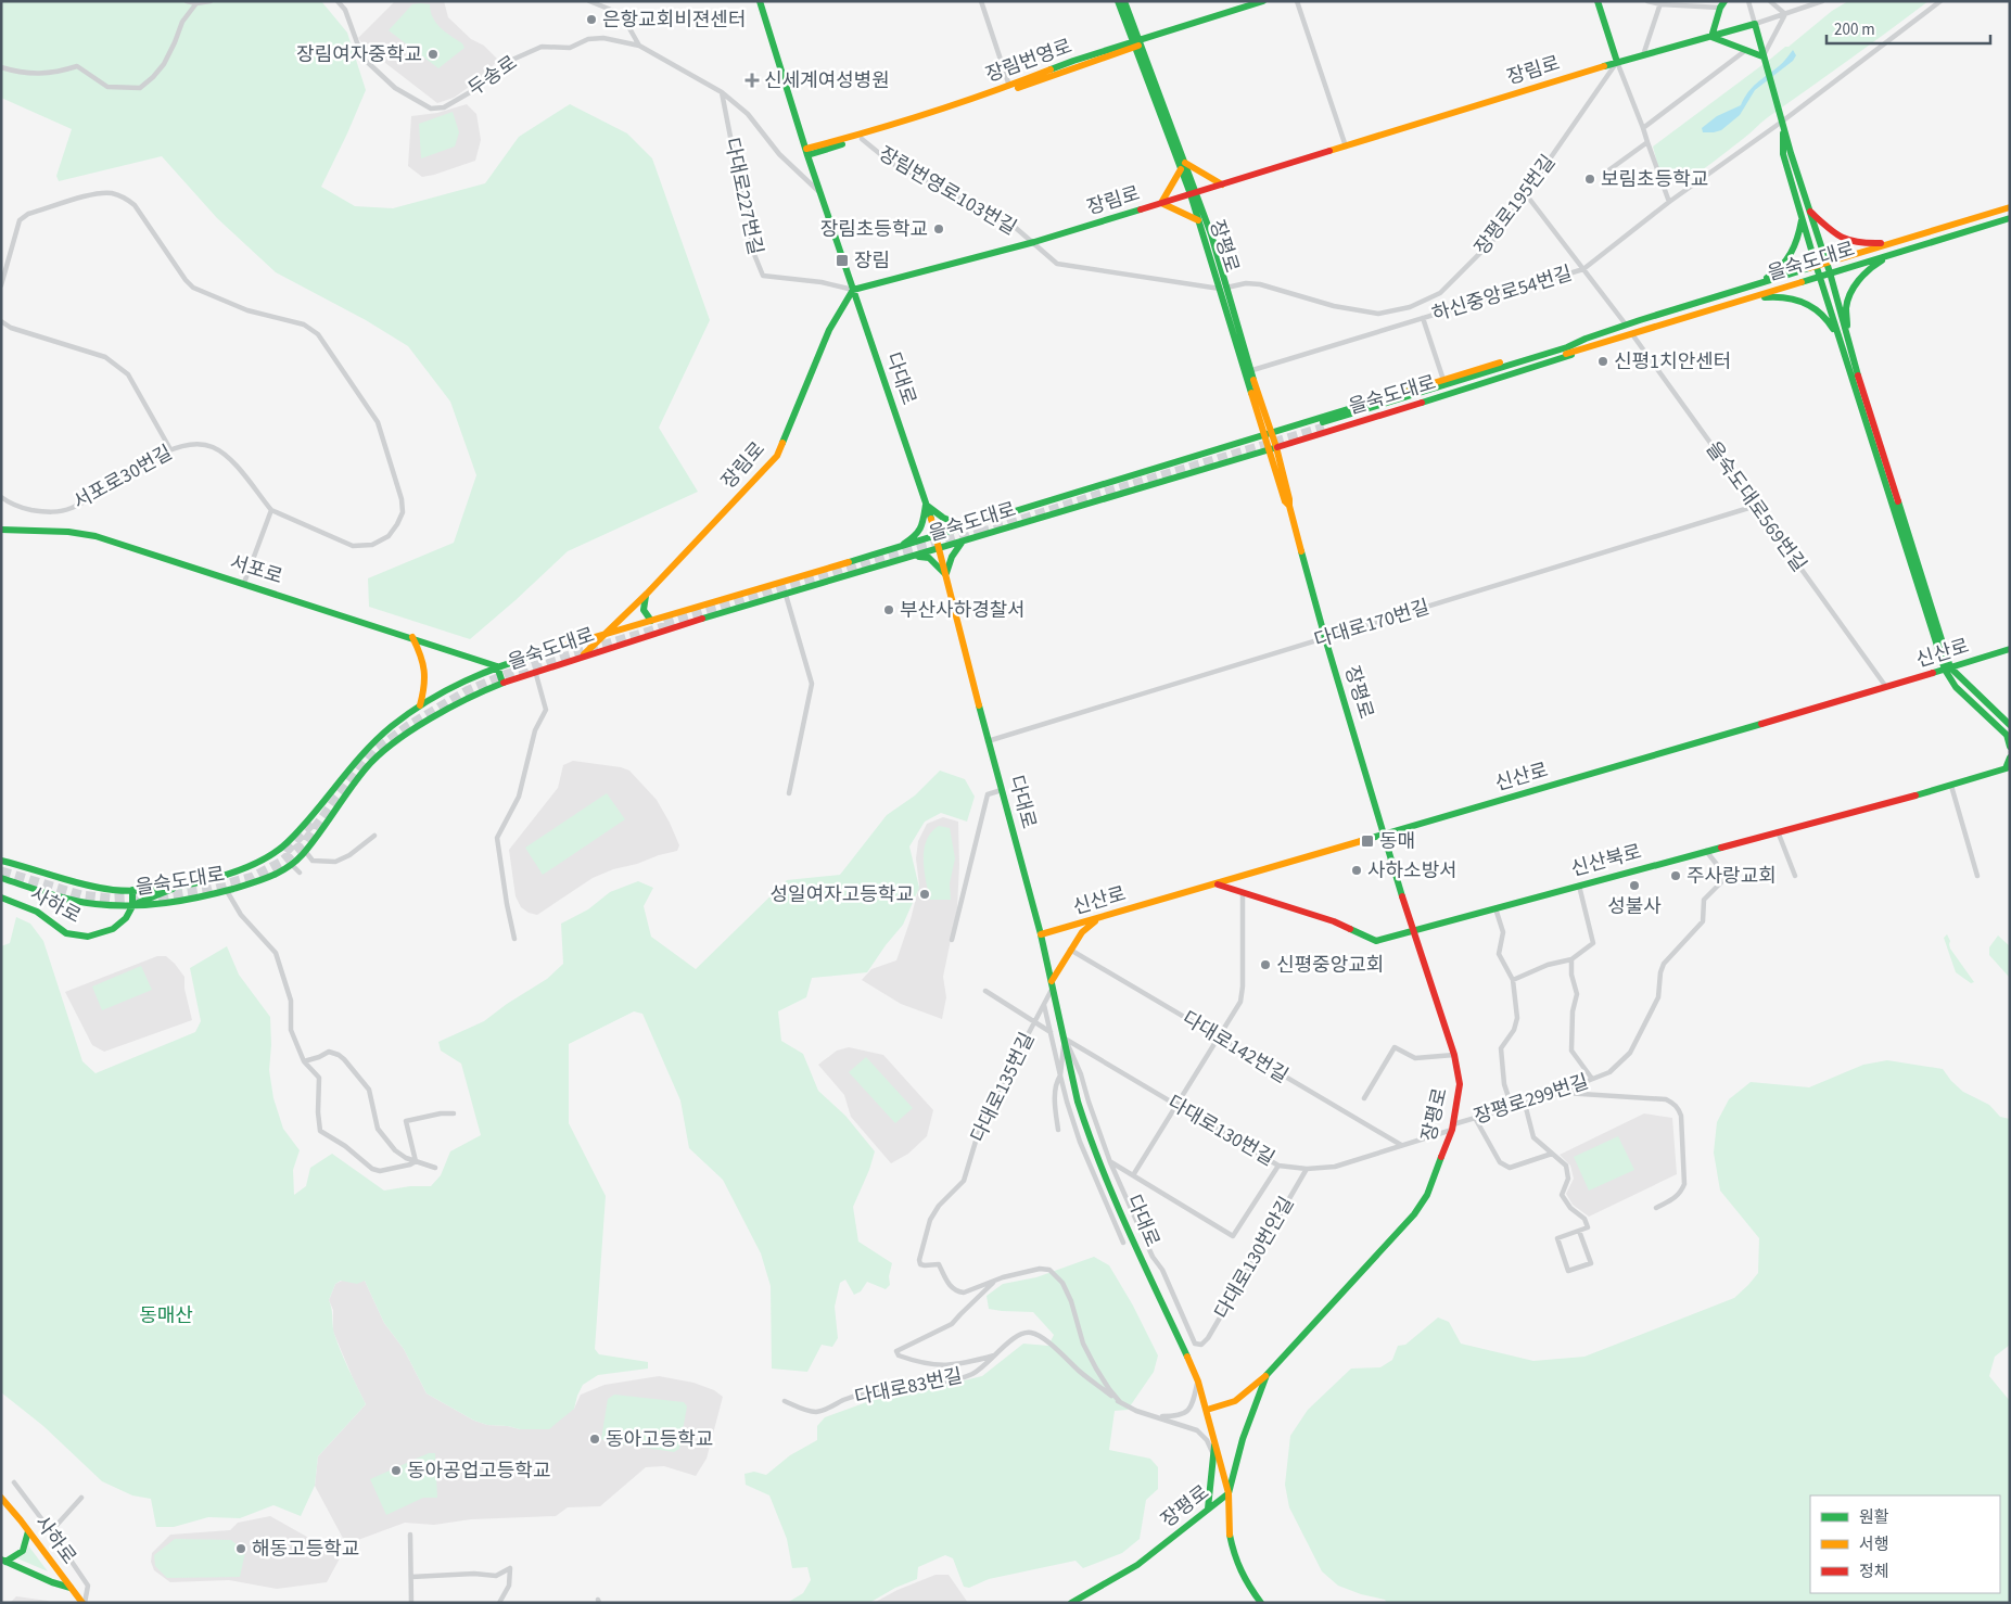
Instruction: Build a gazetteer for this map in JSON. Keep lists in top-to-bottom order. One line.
{"streets":{"main road":["장림번영로","장림로","장평로","을숙도대로","다대로","서포로","신산로","신산북로","사하로"],"street":["두송로","장림번영로103번길","다대로227번길","장평로195번길","하신중앙로54번길","서포로30번길","을숙도대로569번길","다대로170번길","다대로142번길","다대로135번길","장평로299번길","다대로130번길","다대로130번안길","다대로83번길"]},"crossings":[["장림번영로","장림번영로103번길"],["장림번영로","장평로"],["장림번영로","다대로"],["장림로","장림번영로103번길"],["장림로","다대로227번길"],["장림로","장평로195번길"],["장림로","장평로"],["장림로","을숙도대로"],["장림로","다대로"],["두송로","다대로227번길"],["두송로","다대로"],["장림번영로103번길","장평로195번길"],["다대로227번길","다대로"],["장평로195번길","장평로"],["장평로195번길","을숙도대로569번길"],["장평로","을숙도대로"],["장평로","하신중앙로54번길"],["장평로","다대로"],["장평로","다대로170번길"],["장평로","신산로"],["장평로","신산북로"],["장평로","장평로299번길"],["장평로","다대로130번길"],["을숙도대로","다대로"],["을숙도대로","을숙도대로569번길"],["을숙도대로","서포로"],["을숙도대로","사하로"],["하신중앙로54번길","을숙도대로569번길"],["다대로","다대로170번길"],["다대로","신산로"],["다대로","다대로135번길"],["다대로","다대로130번길"],["을숙도대로569번길","다대로170번길"],["을숙도대로569번길","신산로"],["신산로","신산북로"],["신산북로","장평로299번길"],["다대로142번길","다대로130번길"],["다대로135번길","다대로83번길"],["장평로299번길","다대로130번길"],["다대로130번길","다대로130번안길"]],"parks":["동매산"],"places":{"other":["은항교회비젼센터","장림여자중학교","보림초등학교","장림초등학교","신평1치안센터","부산사하경찰서","사하소방서","주사랑교회","성불사","성일여자고등학교","신평중앙교회","동아고등학교","동아공업고등학교","해동고등학교"],"health":["신세계여성병원"],"transit":["장림","동매"]},"legend":["원활","서행","정체"],"scale_bar":"200 m"}
